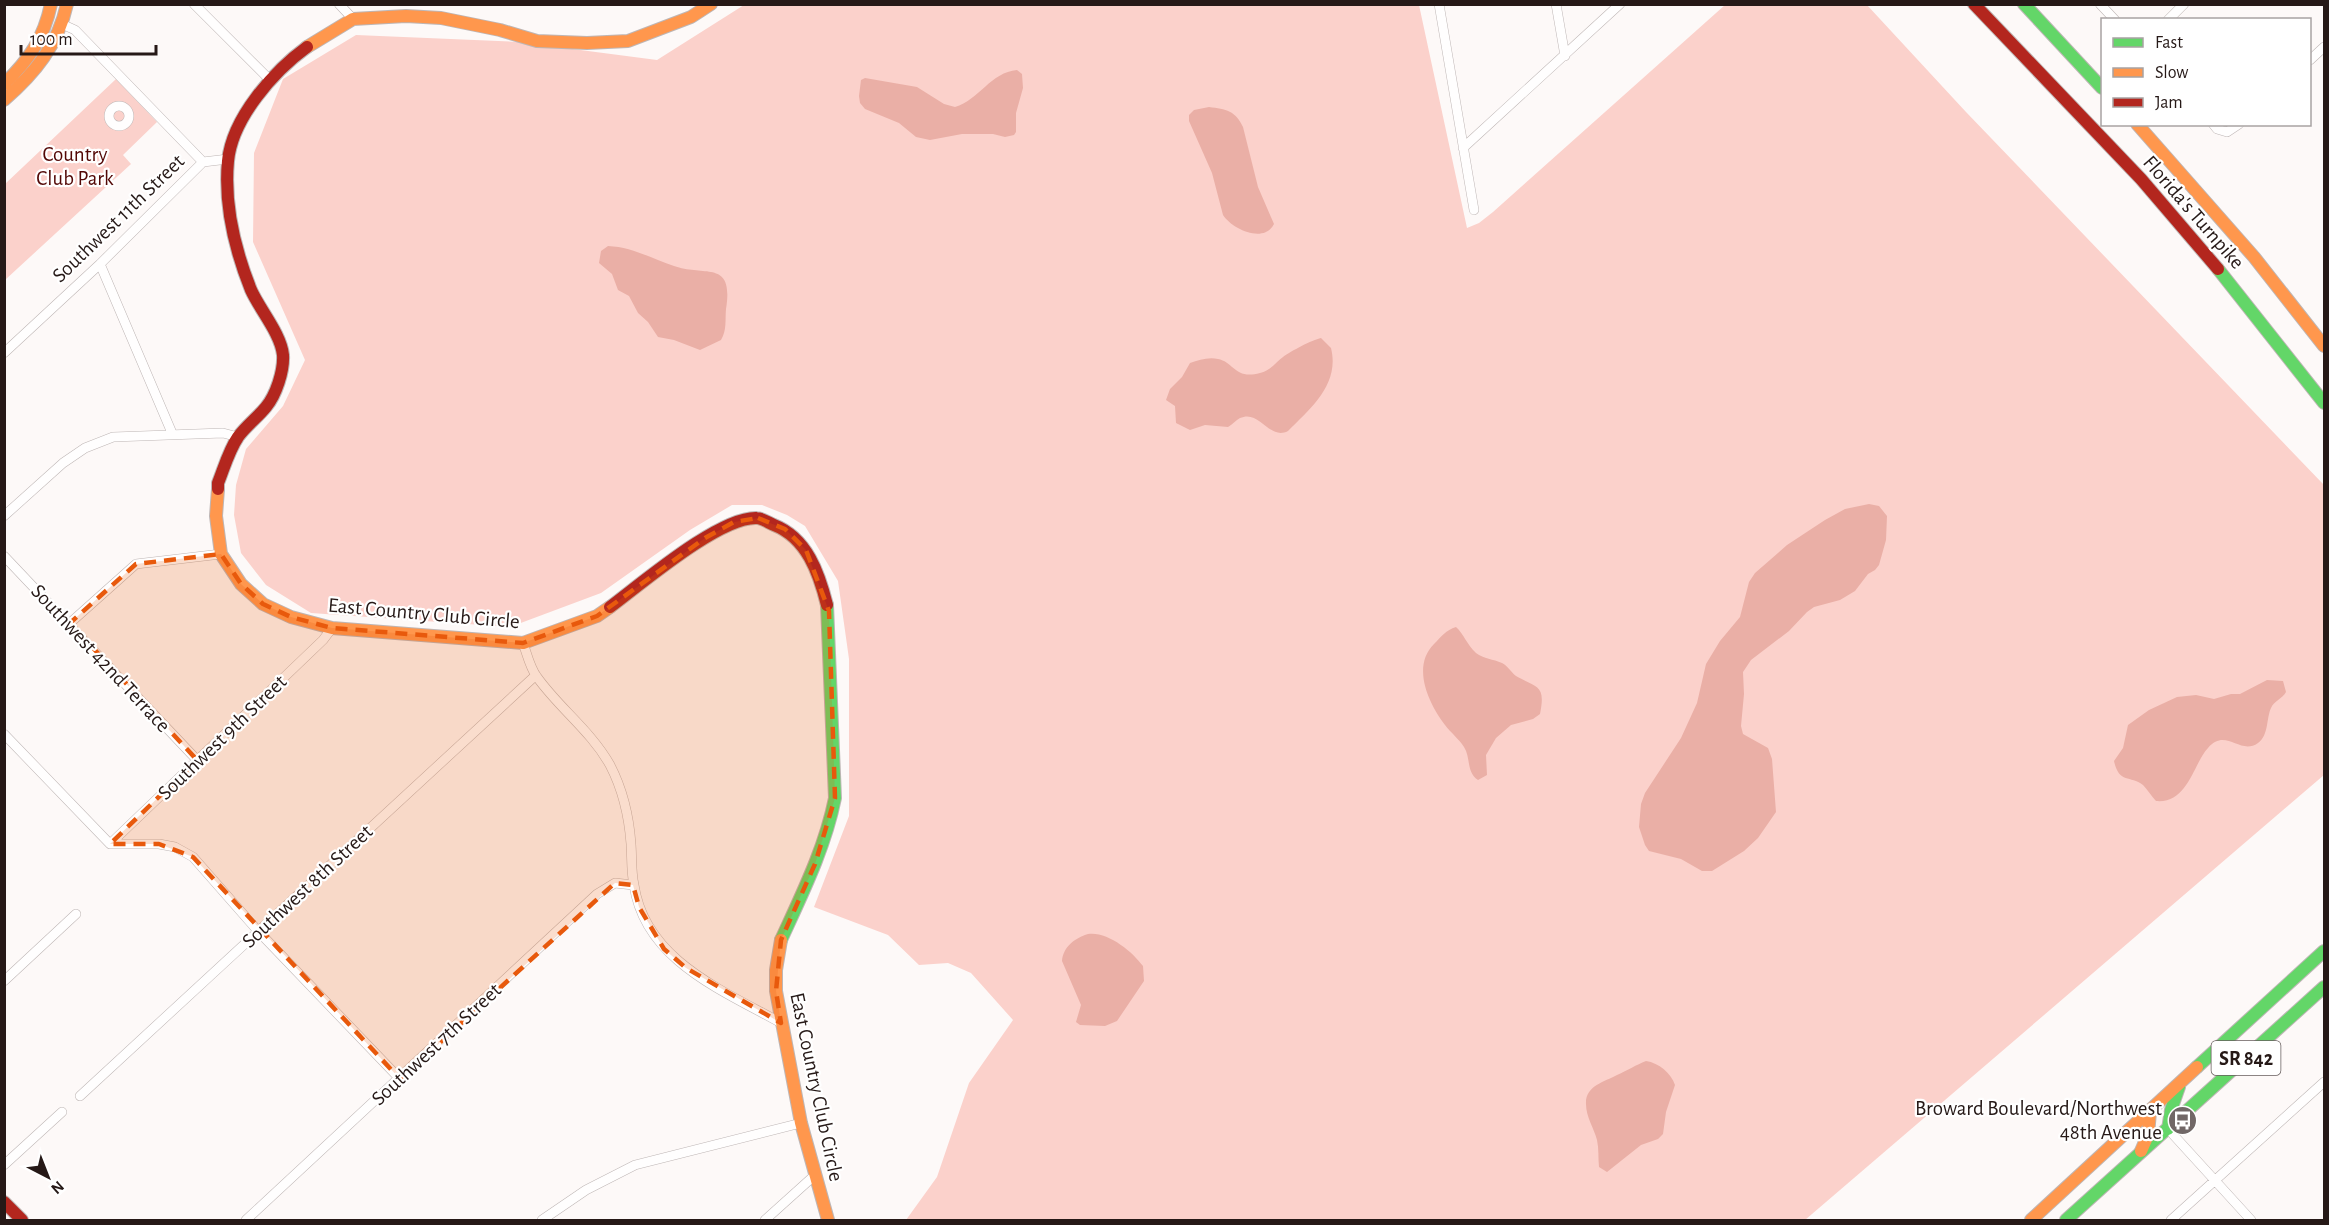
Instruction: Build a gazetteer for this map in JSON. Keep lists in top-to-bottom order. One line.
{"streets":{"main road":["Florida's Turnpike","East Country Club Circle","SR 842"],"street":["Southwest 11th Street","Southwest 42nd Terrace","Southwest 9th Street","Southwest 8th Street","Southwest 7th Street"]},"crossings":[["Southwest 11th Street","East Country Club Circle"],["East Country Club Circle","Southwest 9th Street"],["Southwest 42nd Terrace","Southwest 9th Street"]],"parks":["Country Club Park"],"places":{"bus stop":["Broward Boulevard/Northwest 48th Avenue"]},"legend":["Fast","Slow","Jam"],"scale_bar":"100 m","north":"bottom right"}
